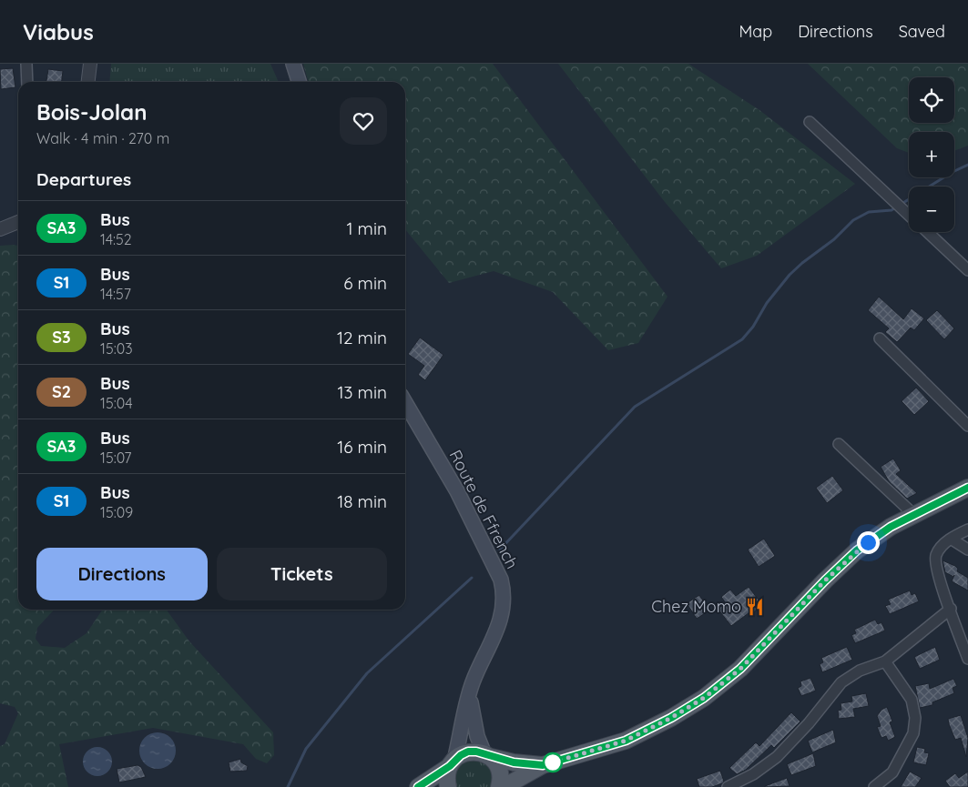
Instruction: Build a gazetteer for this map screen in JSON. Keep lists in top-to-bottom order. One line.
{"streets":{"main road":["Route de Ffrench"]},"places":{"restaurant":["Chez Momo"]},"lines":["bus line SA3"],"page":{"header":"Viabus","nav":["Map","Directions","Saved"],"map_buttons":["+","−"],"heading":[["Bois-Jolan","Walk · 4 min · 270 m"],"Departures"],"list":[{"mark":"SA3","name":"Bus","note":"14:52","value":"1 min"},{"mark":"S1","name":"Bus","note":"14:57","value":"6 min"},{"mark":"S3","name":"Bus","note":"15:03","value":"12 min"},{"mark":"S2","name":"Bus","note":"15:04","value":"13 min"},{"mark":"SA3","name":"Bus","note":"15:07","value":"16 min"},{"mark":"S1","name":"Bus","note":"15:09","value":"18 min"}],"buttons":["Directions","Tickets"]}}
